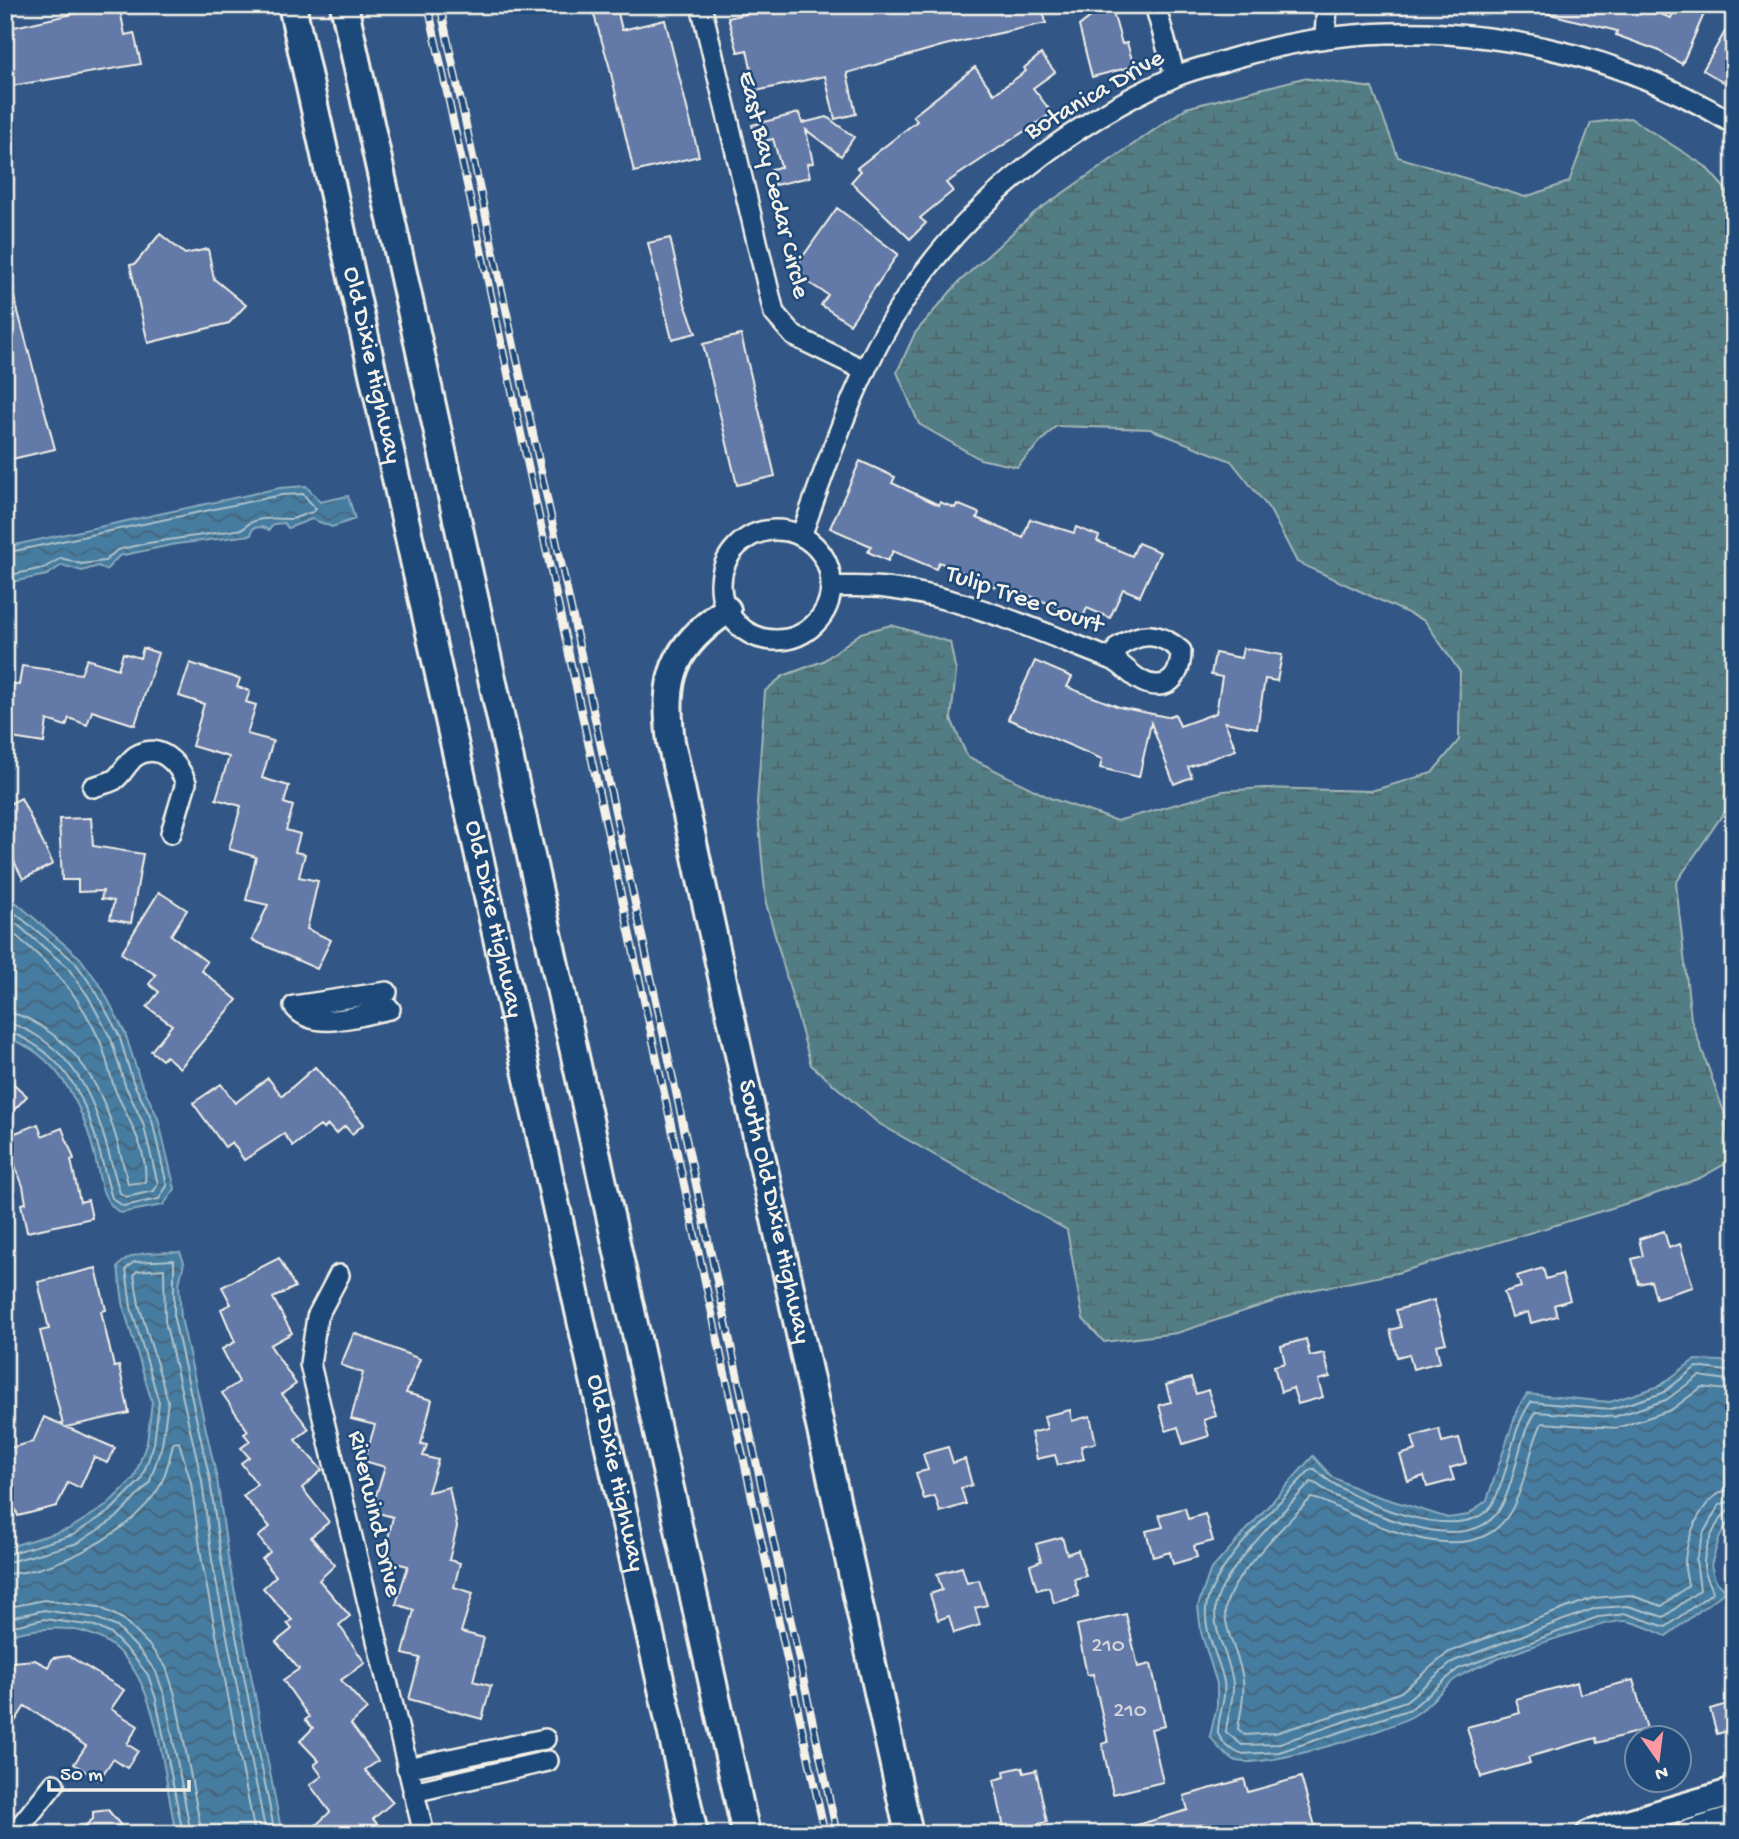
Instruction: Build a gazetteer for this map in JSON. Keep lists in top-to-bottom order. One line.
{"streets":{"main road":["Old Dixie Highway","South Old Dixie Highway"],"street":["Botanica Drive","East Bay Cedar Circle","Tulip Tree Court","Riverwind Drive"]},"crossings":[["Botanica Drive","East Bay Cedar Circle"],["Botanica Drive","Tulip Tree Court"],["Botanica Drive","South Old Dixie Highway"],["Tulip Tree Court","South Old Dixie Highway"]],"house_numbers":["210","210"],"scale_bar":"50 m","north":"bottom"}
